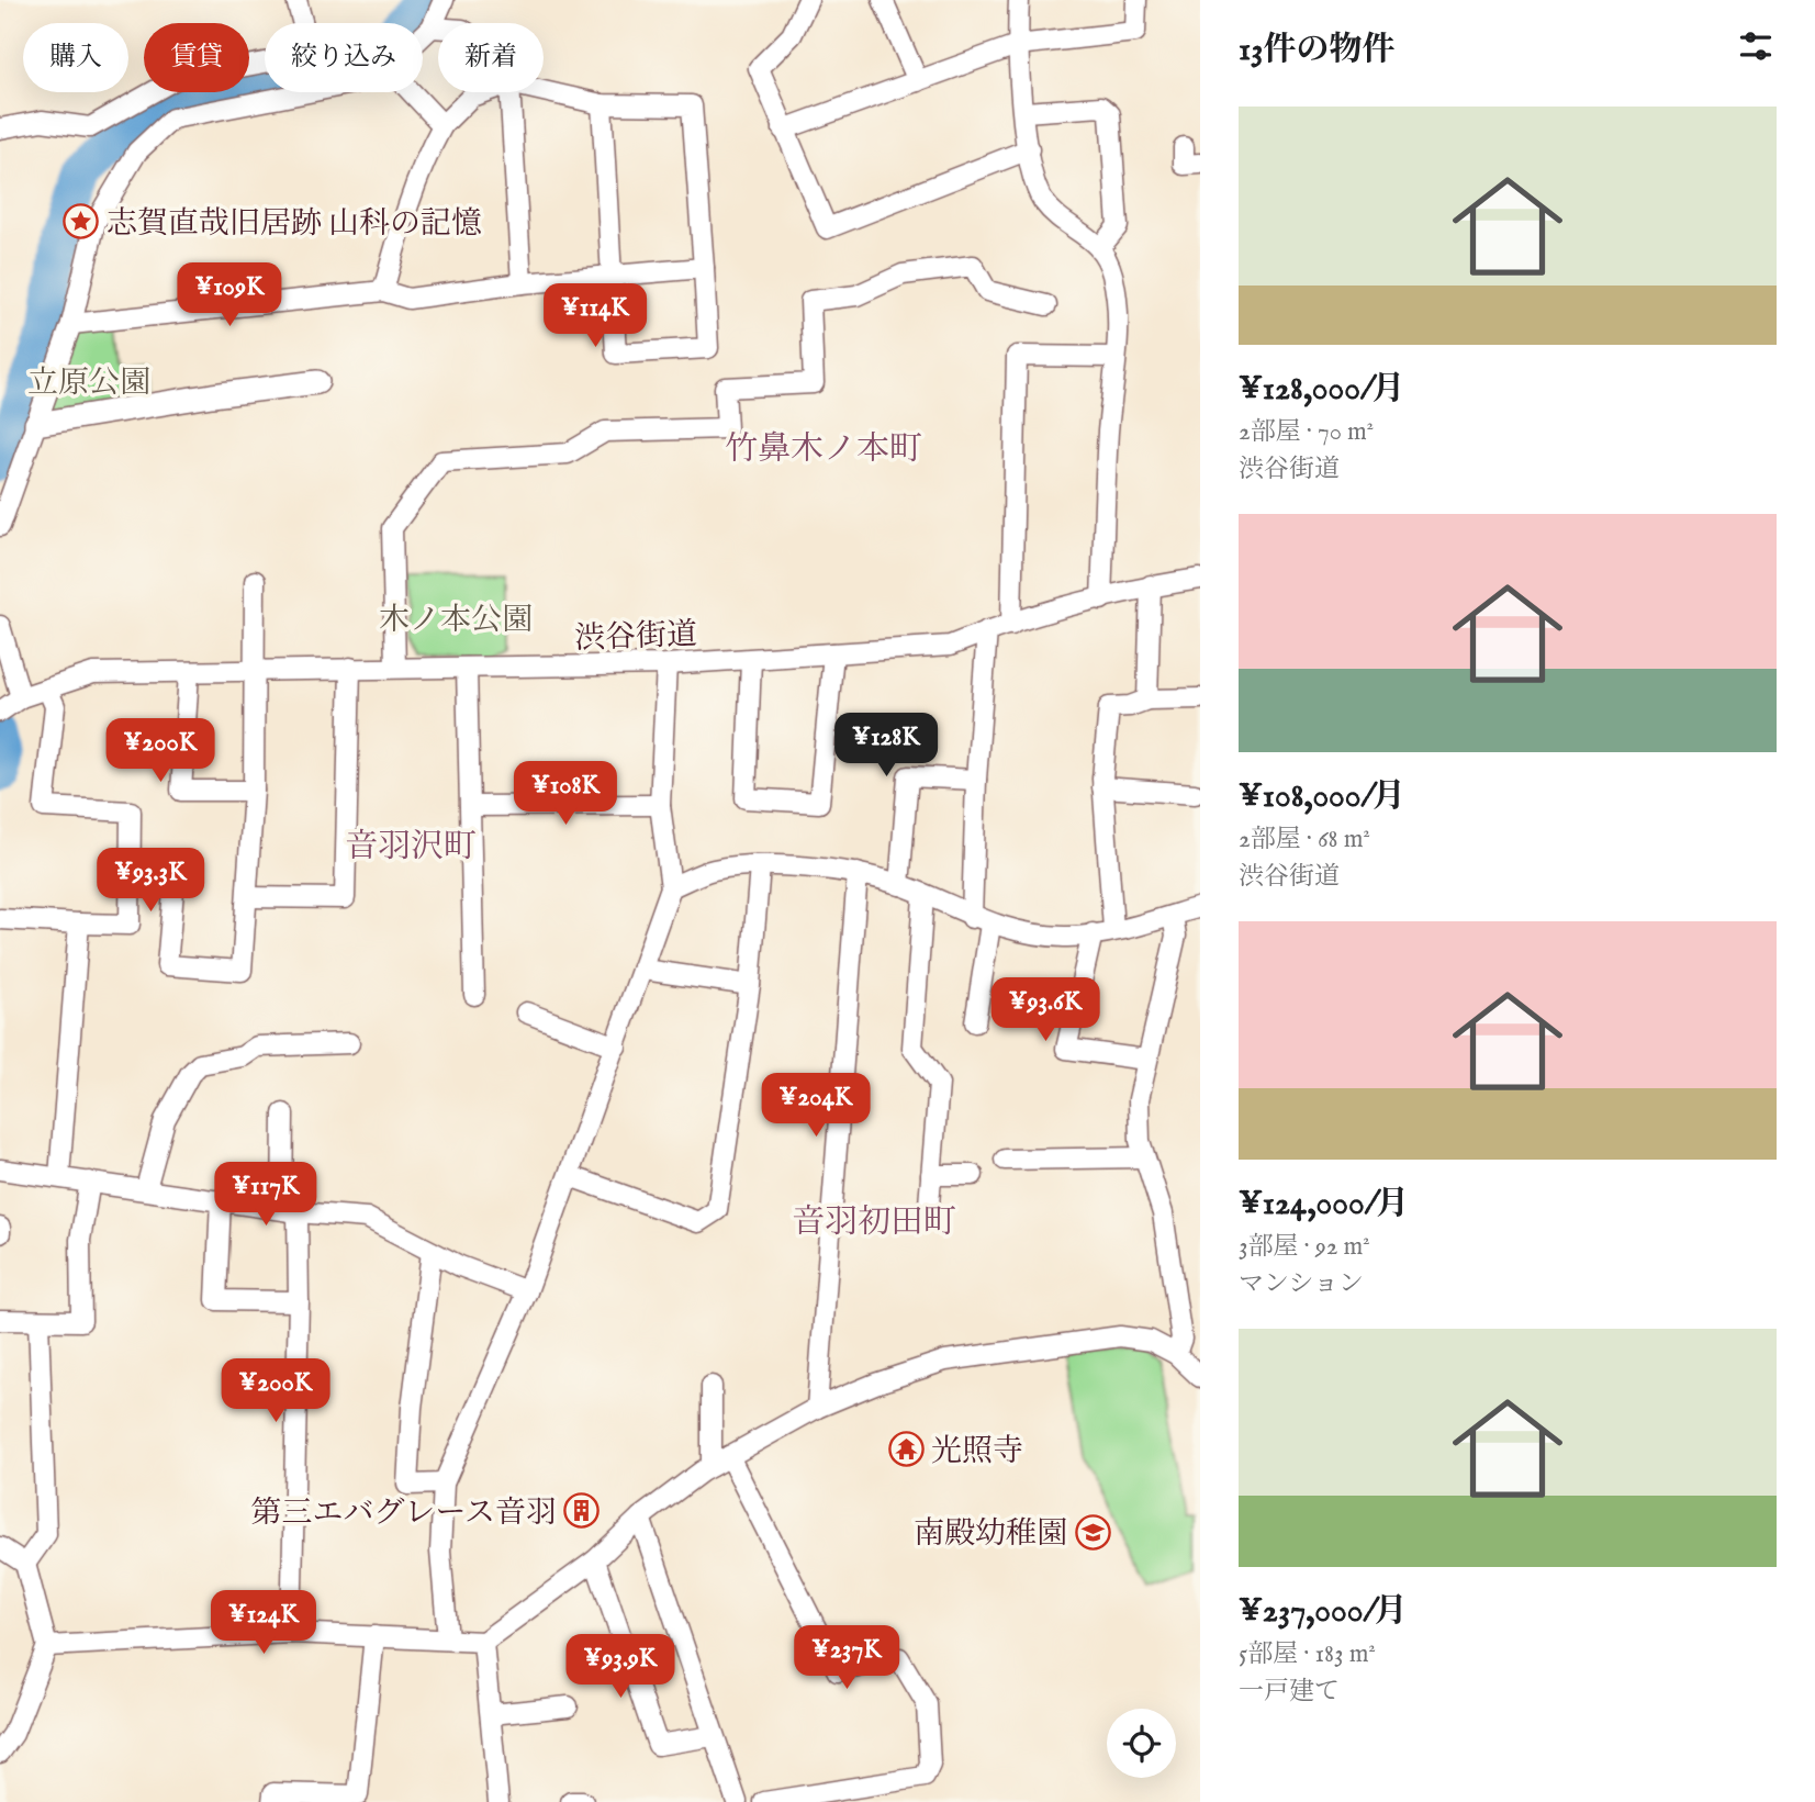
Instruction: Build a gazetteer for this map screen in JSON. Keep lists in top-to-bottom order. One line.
{"streets":{"street":["渋谷街道"]},"districts":["竹鼻木ノ本町","音羽沢町","音羽初田町"],"parks":["立原公園","木ノ本公園"],"places":{"place":["志賀直哉旧居跡 山科の記憶"],"temple":["光照寺"],"building":["第三エバグレース音羽"],"school or university":["南殿幼稚園"]},"page":{"heading":"13件の物件","chip":["購入","賃貸","絞り込み","新着"],"list":[{"name":"¥128,000/月","note":"2部屋 · 70 m² · 渋谷街道"},{"name":"¥108,000/月","note":"2部屋 · 68 m² · 渋谷街道"},{"name":"¥124,000/月","note":"3部屋 · 92 m² · マンション"},{"name":"¥237,000/月","note":"5部屋 · 183 m² · 一戸建て"}],"price":["¥109K","¥114K","¥128K","¥200K","¥108K","¥93.3K","¥93.6K","¥204K","¥117K","¥200K","¥124K","¥237K","¥93.9K"]}}
